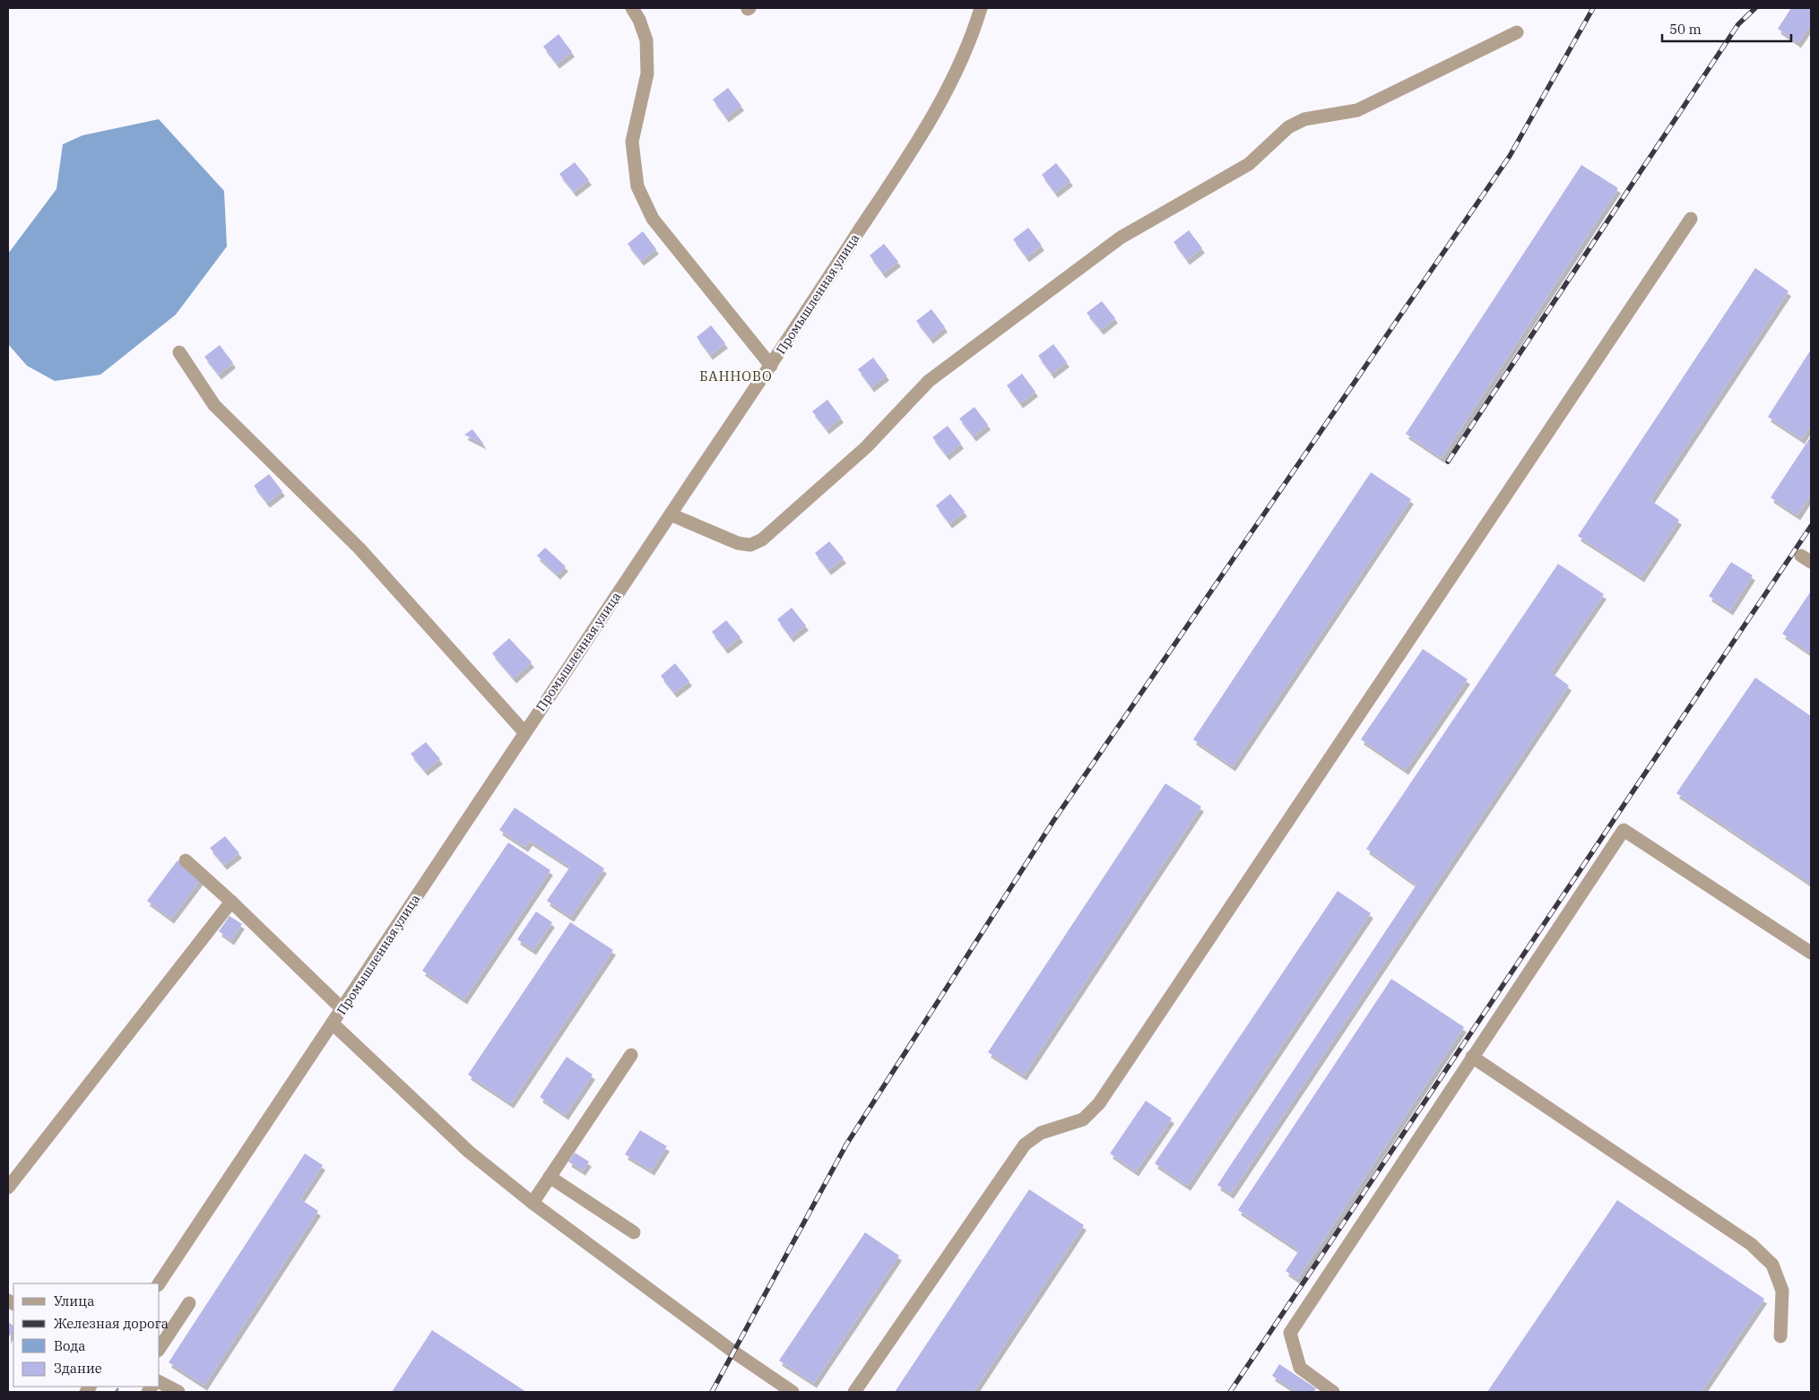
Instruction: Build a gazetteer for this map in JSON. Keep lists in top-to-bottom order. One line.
{"streets":{"street":["Промышленная улица"]},"districts":["БАННОВО"],"legend":["Улица","Железная дорога","Вода","Здание"],"scale_bar":"50 m"}
